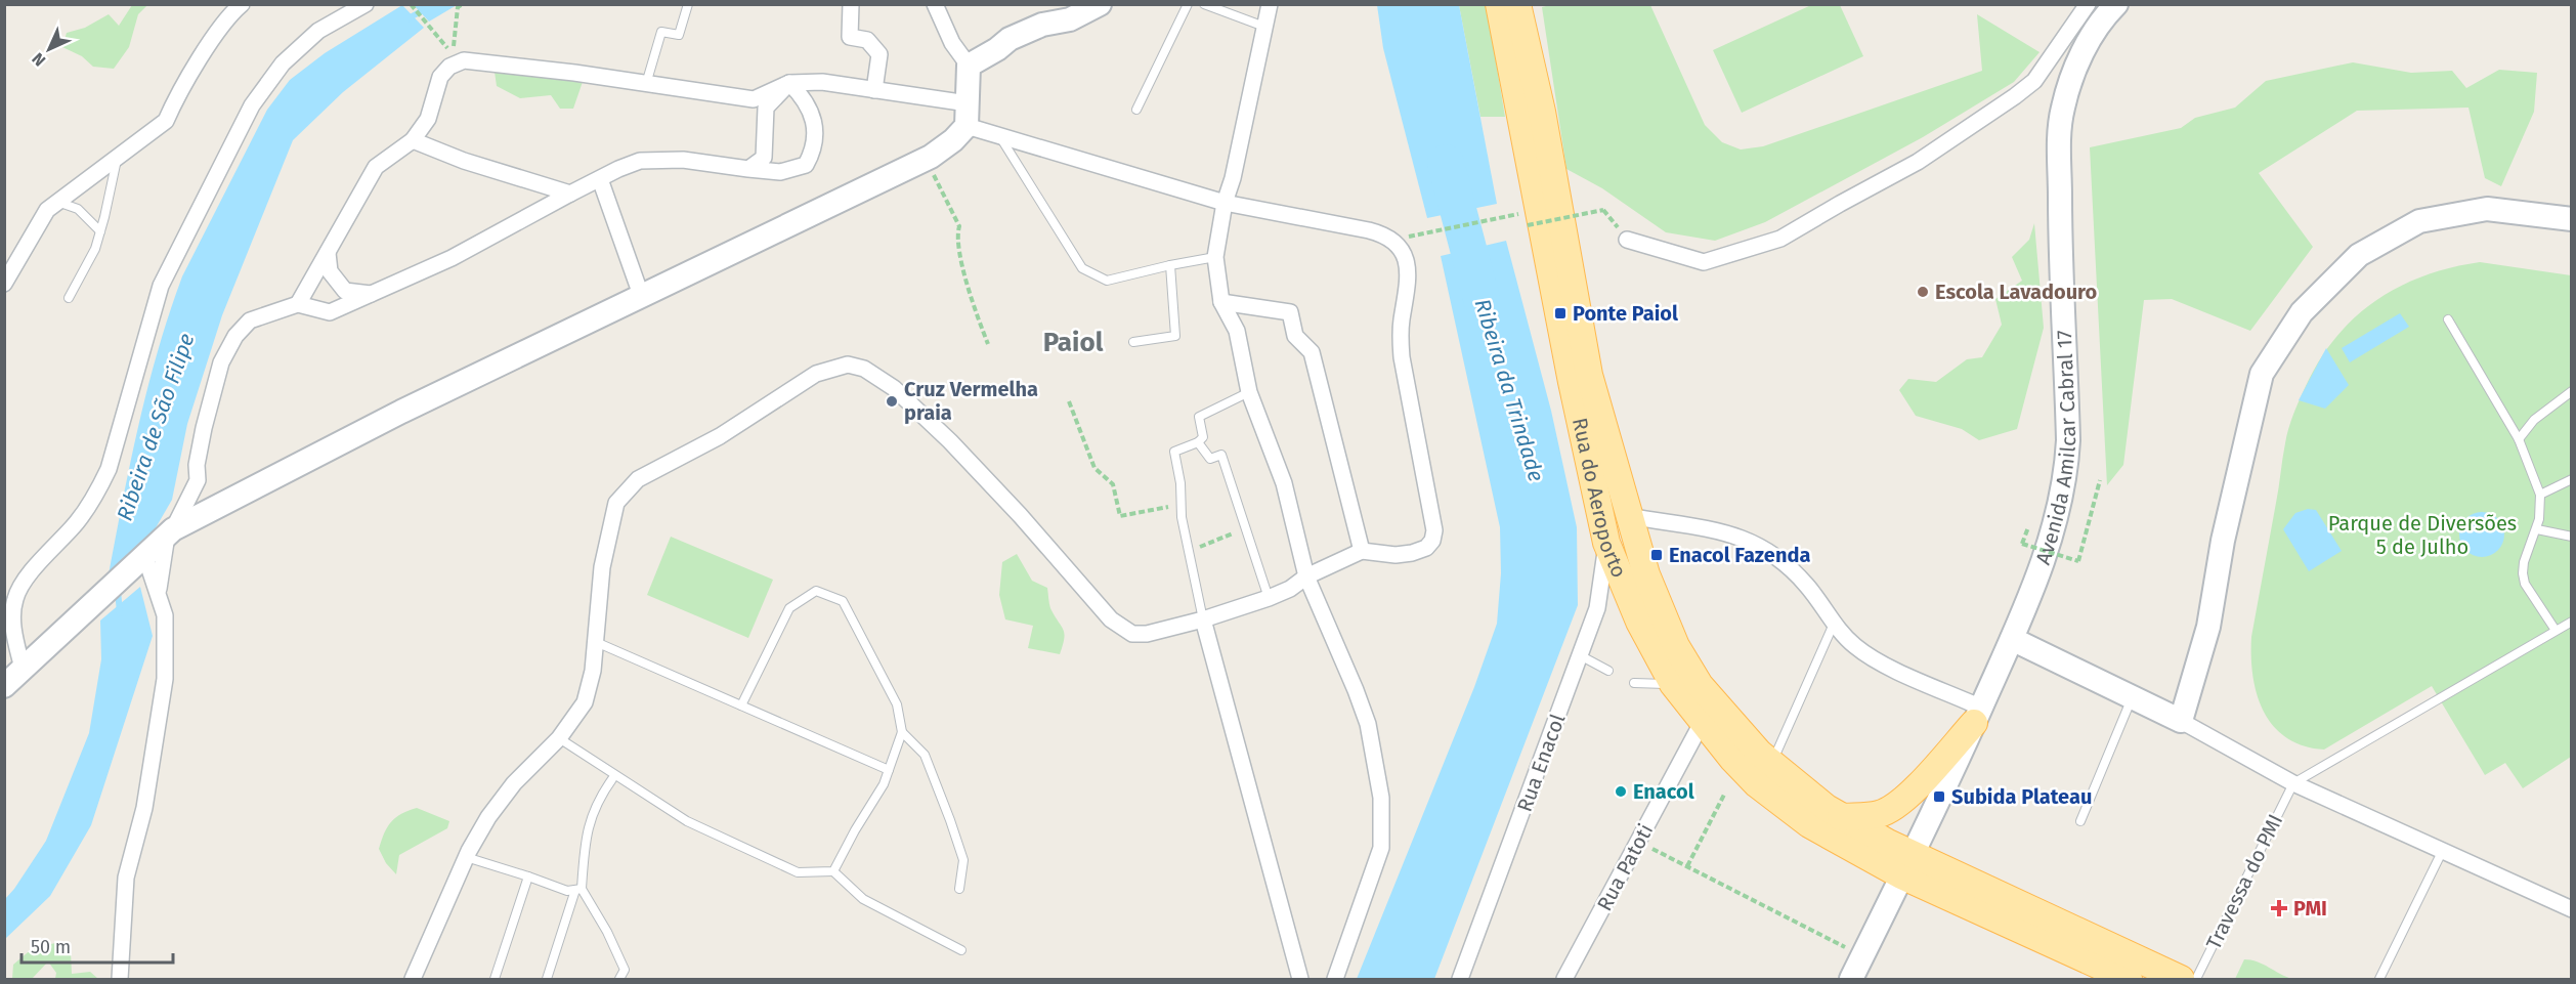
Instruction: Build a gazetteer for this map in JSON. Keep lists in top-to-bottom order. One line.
{"streets":{"main road":["Rua do Aeroporto"],"street":["Avenida Amilcar Cabral 17","Rua Enacol","Rua Patoti"],"lane":["Travessa do PMI"]},"crossings":[["Avenida Amilcar Cabral 17","Rua do Aeroporto"],["Rua do Aeroporto","Rua Enacol"],["Rua do Aeroporto","Rua Patoti"]],"districts":["Paiol"],"water":["Ribeira da Trindade","Ribeira de São Filipe"],"parks":["Parque de Diversões 5 de Julho"],"places":{"other":["Escola Lavadouro","Cruz Vermelha praia","Enacol"],"transit":["Ponte Paiol","Enacol Fazenda","Subida Plateau"],"health":["PMI"]},"scale_bar":"50 m","north":"bottom left"}
